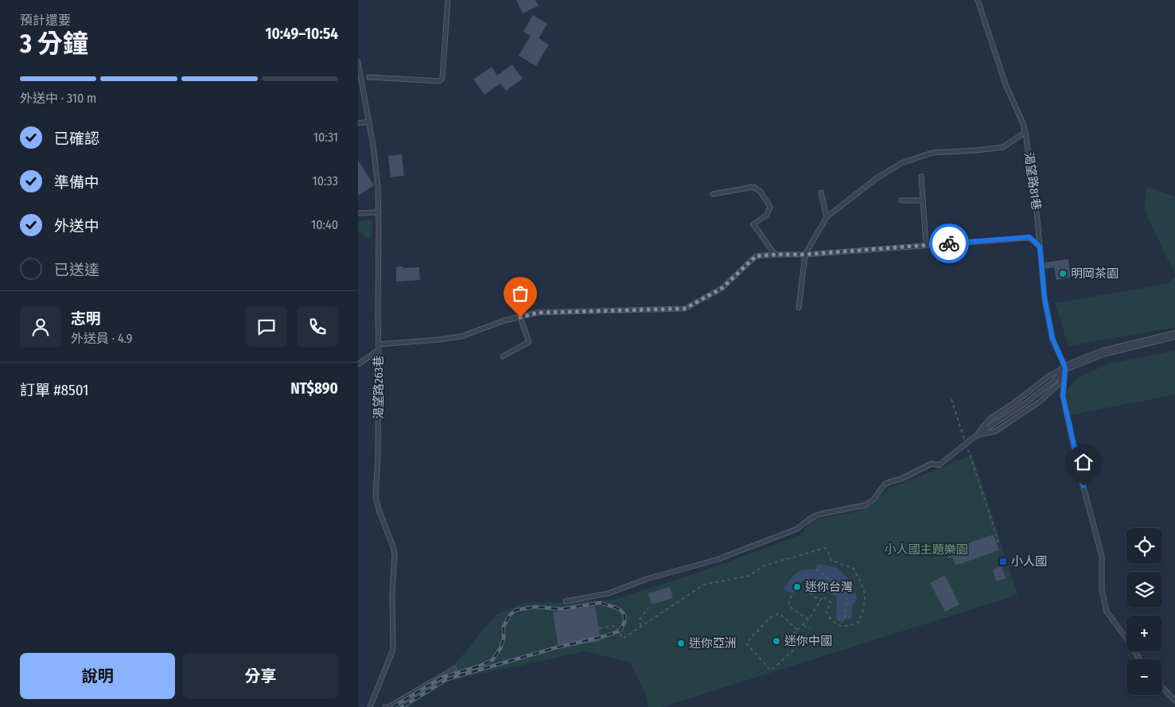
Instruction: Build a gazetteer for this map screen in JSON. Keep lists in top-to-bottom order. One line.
{"streets":{"lane":["渴望路81巷","渴望路263巷"]},"parks":["小人國主題樂園"],"places":{"other":["明岡茶園","迷你台灣","迷你中國","迷你亞洲"],"transit":["小人國"]},"page":{"heading":["3 分鐘","預計還要","10:49–10:54"],"panel":["志明","外送員 · 4.9","訂單 #8501","NT$890"],"bar":"外送中 · 310 m","list":[["已確認","10:31"],["準備中","10:33"],["外送中","10:40"],"已送達"],"map_buttons":["+","−"],"buttons":["說明","分享"]}}
